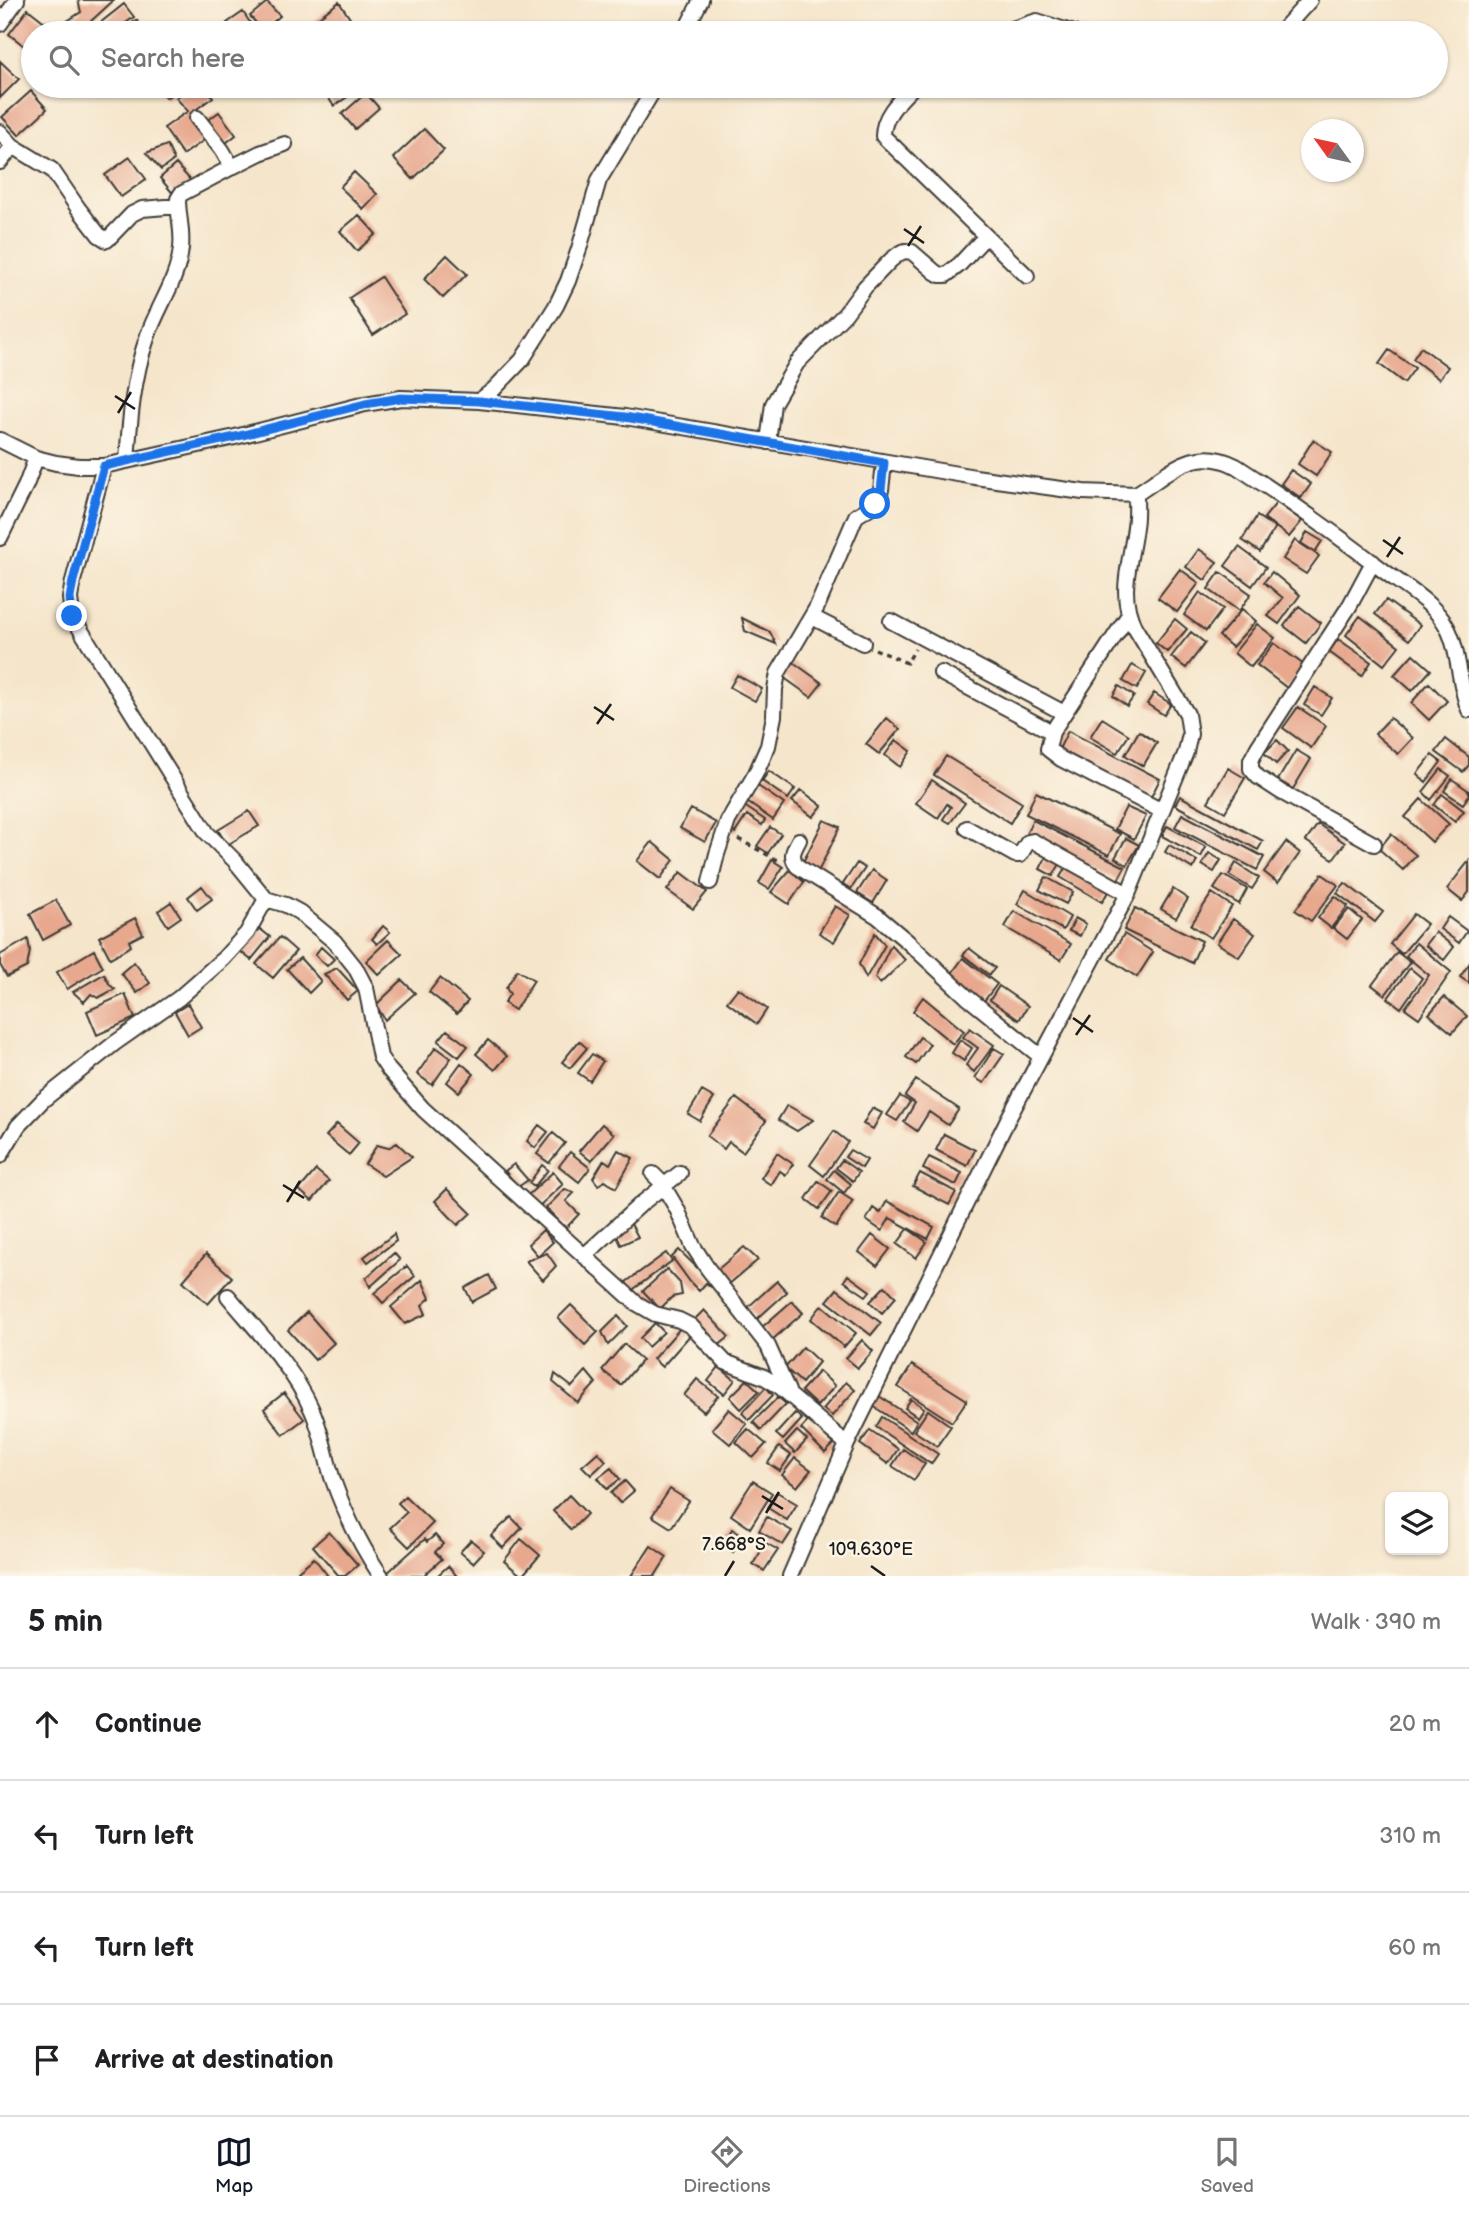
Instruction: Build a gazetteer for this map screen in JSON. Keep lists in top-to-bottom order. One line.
{"north":"top left","page":{"search":"Search here","heading":["5 min","Walk · 390 m"],"list":[["Continue","20 m"],["Turn left","310 m"],["Turn left","60 m"],"Arrive at destination"],"nav":["Map","Directions","Saved"]},"coordinates":["7.668°S","109.630°E"]}
